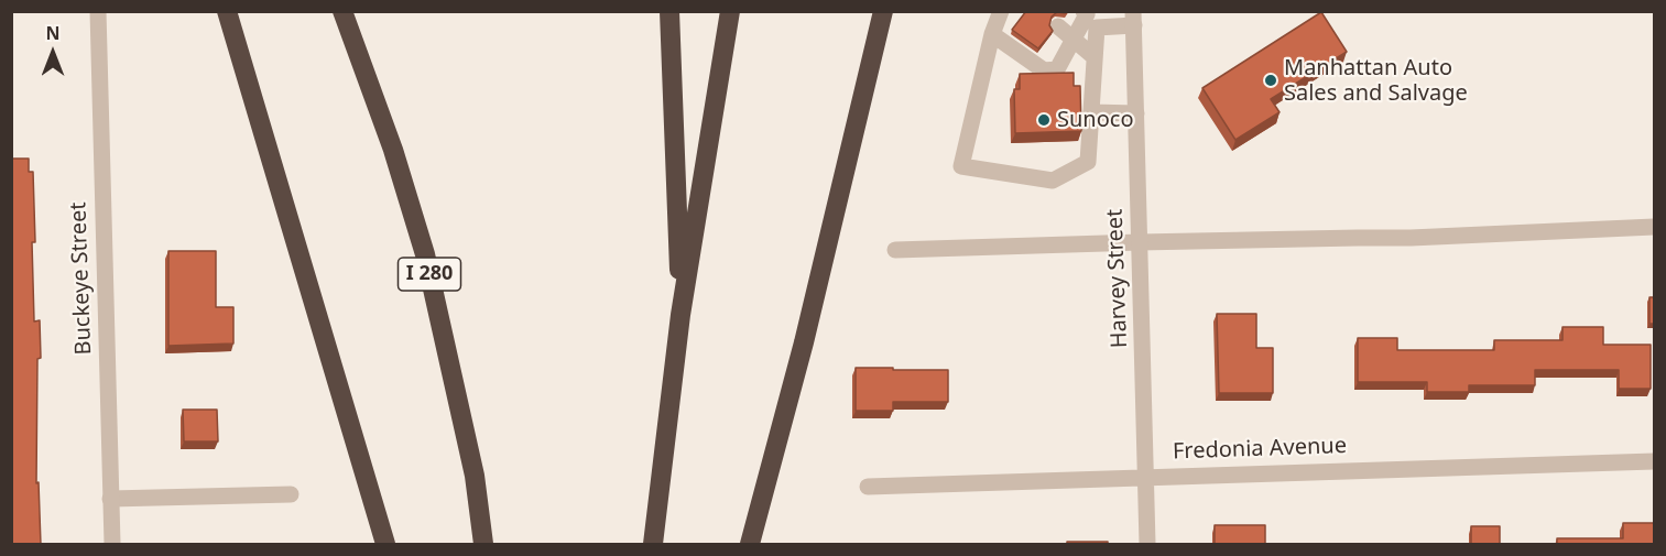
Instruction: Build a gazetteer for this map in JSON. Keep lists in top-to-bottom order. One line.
{"streets":{"highway":["I 280"],"street":["Buckeye Street","Harvey Street","Fredonia Avenue"]},"crossings":[["Harvey Street","Fredonia Avenue"]],"places":["Manhattan Auto Sales and Salvage","Sunoco"],"north":"top"}
